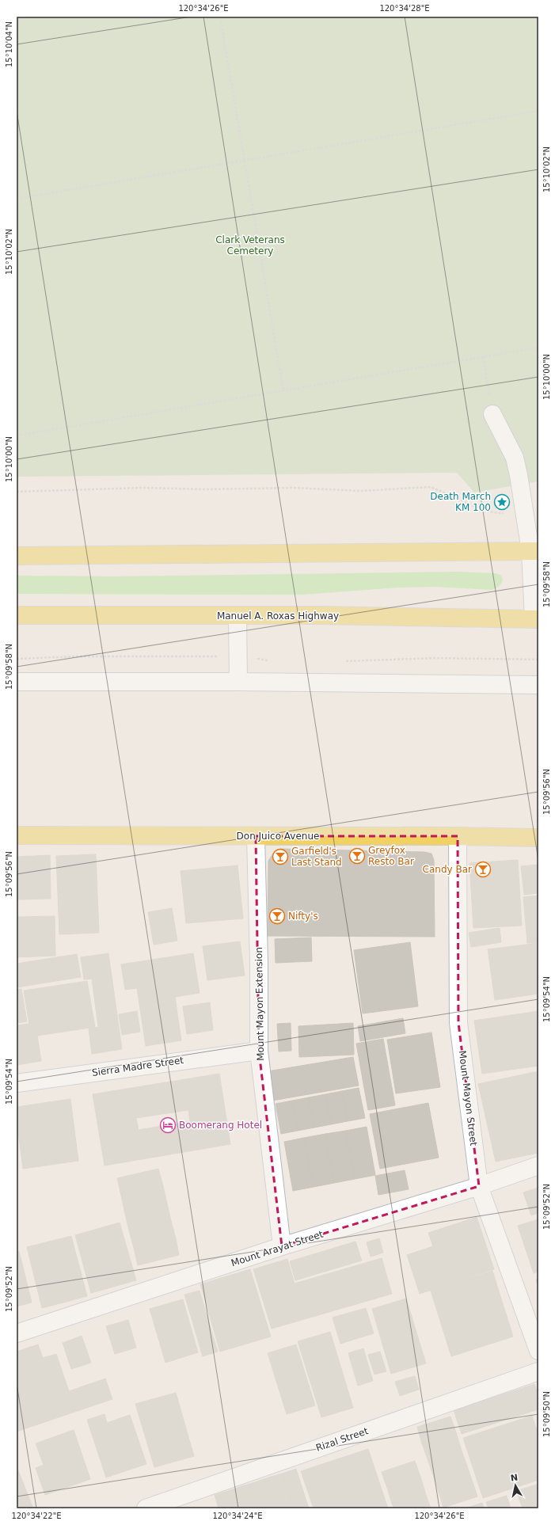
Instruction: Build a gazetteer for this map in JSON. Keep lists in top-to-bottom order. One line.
{"streets":{"main road":["Manuel A. Roxas Highway","Don Juico Avenue"],"street":["Mount Mayon Extension","Sierra Madre Street","Mount Mayon Street","Mount Arayat Street","Rizal Street"]},"crossings":[["Don Juico Avenue","Mount Mayon Extension"],["Don Juico Avenue","Mount Mayon Street"],["Mount Mayon Extension","Sierra Madre Street"],["Mount Mayon Extension","Mount Arayat Street"],["Mount Mayon Street","Mount Arayat Street"]],"parks":["Clark Veterans Cemetery"],"places":{"place":["Death March KM 100"],"bar":["Greyfox Resto Bar","Garfield's Last Stand","Candy Bar","Nifty's"],"hotel":["Boomerang Hotel"]},"north":"top","coordinates":["120°34'26\"E","120°34'28\"E","15°10'04\"N","15°10'02\"N","15°10'00\"N","15°09'58\"N","15°09'56\"N","15°09'54\"N","15°09'52\"N","15°09'50\"N","120°34'22\"E","120°34'24\"E"]}
